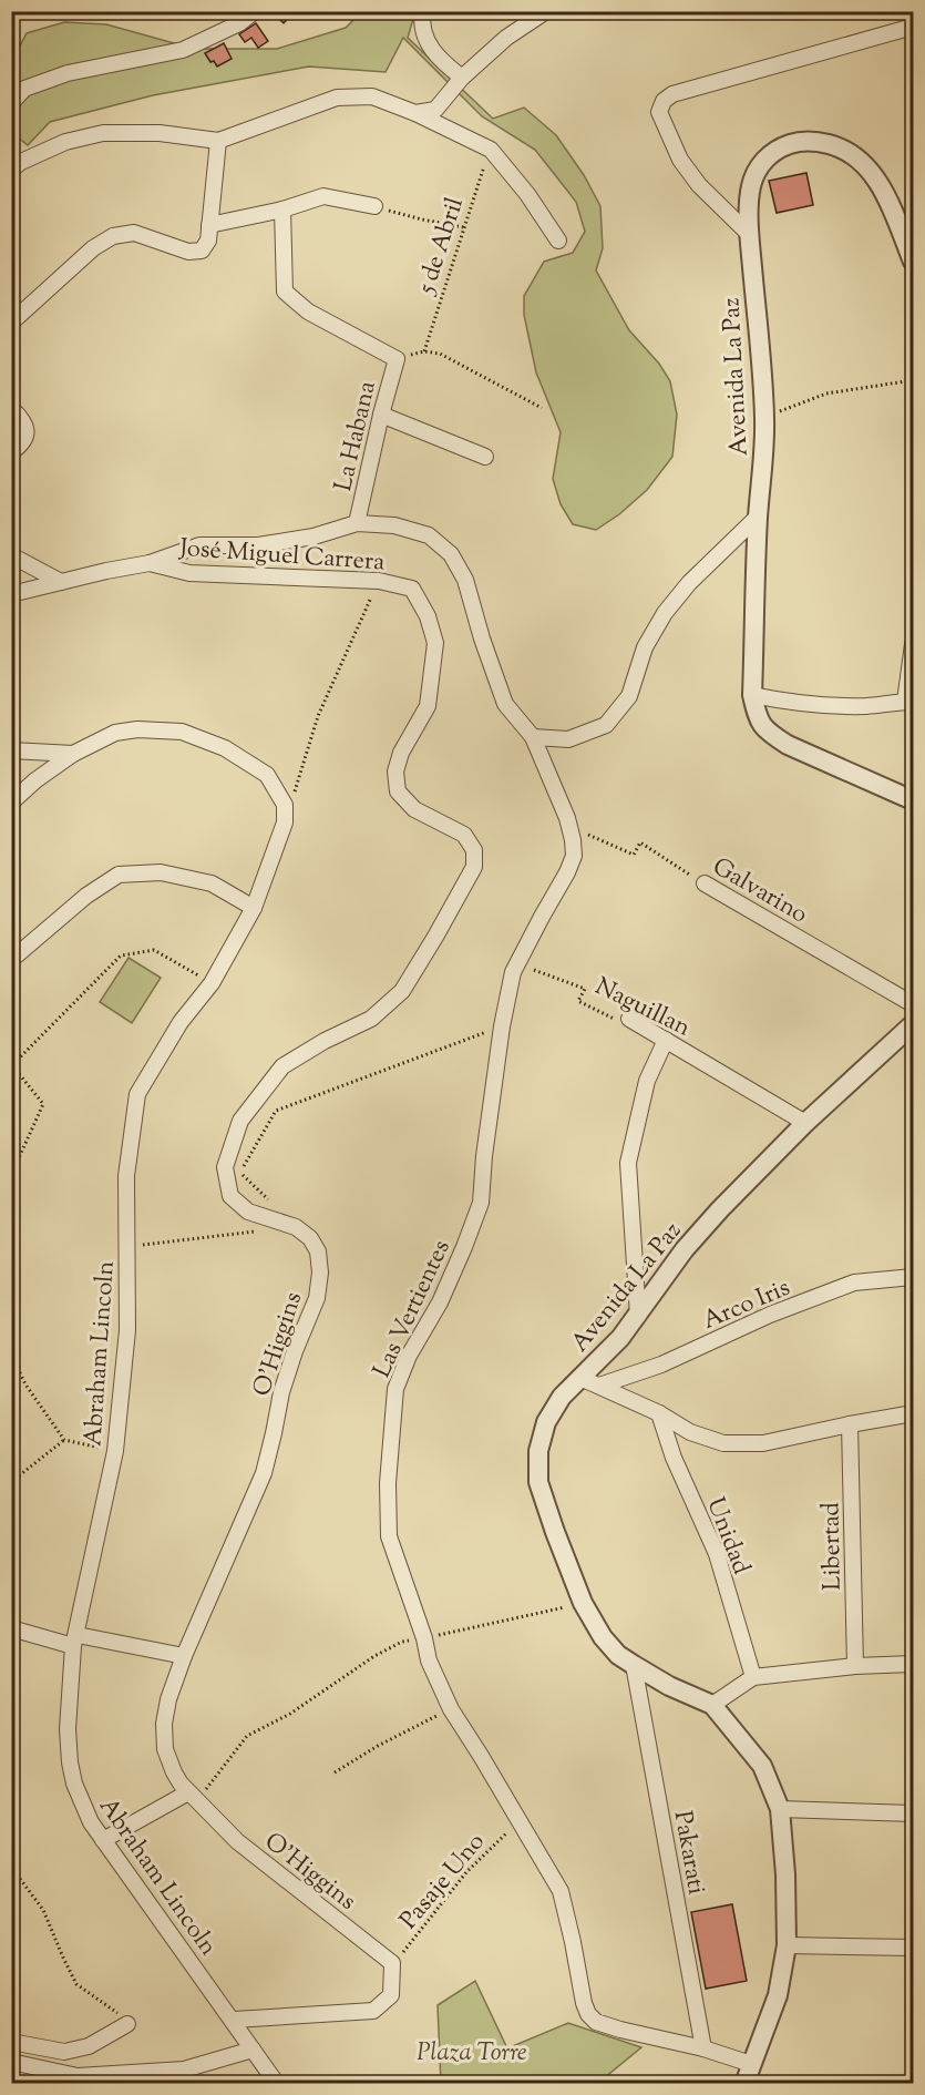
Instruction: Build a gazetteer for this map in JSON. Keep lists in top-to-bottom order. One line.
{"streets":{"street":["Avenida La Paz","La Habana","José Miguel Carrera","Galvarino","Naguillan","Arco Iris","Las Vertientes","O'Higgins","Abraham Lincoln","Unidad","Libertad","Pakarati"],"path":["5 de Abril","Pasaje Uno"]},"crossings":[["Avenida La Paz","Naguillan"],["Avenida La Paz","Pakarati"],["La Habana","José Miguel Carrera"],["La Habana","Las Vertientes"],["José Miguel Carrera","Las Vertientes"],["José Miguel Carrera","O'Higgins"],["Naguillan","Las Vertientes"],["Las Vertientes","Pakarati"],["Las Vertientes","Pasaje Uno"],["O'Higgins","Pasaje Uno"]],"parks":["Plaza Torre"]}
